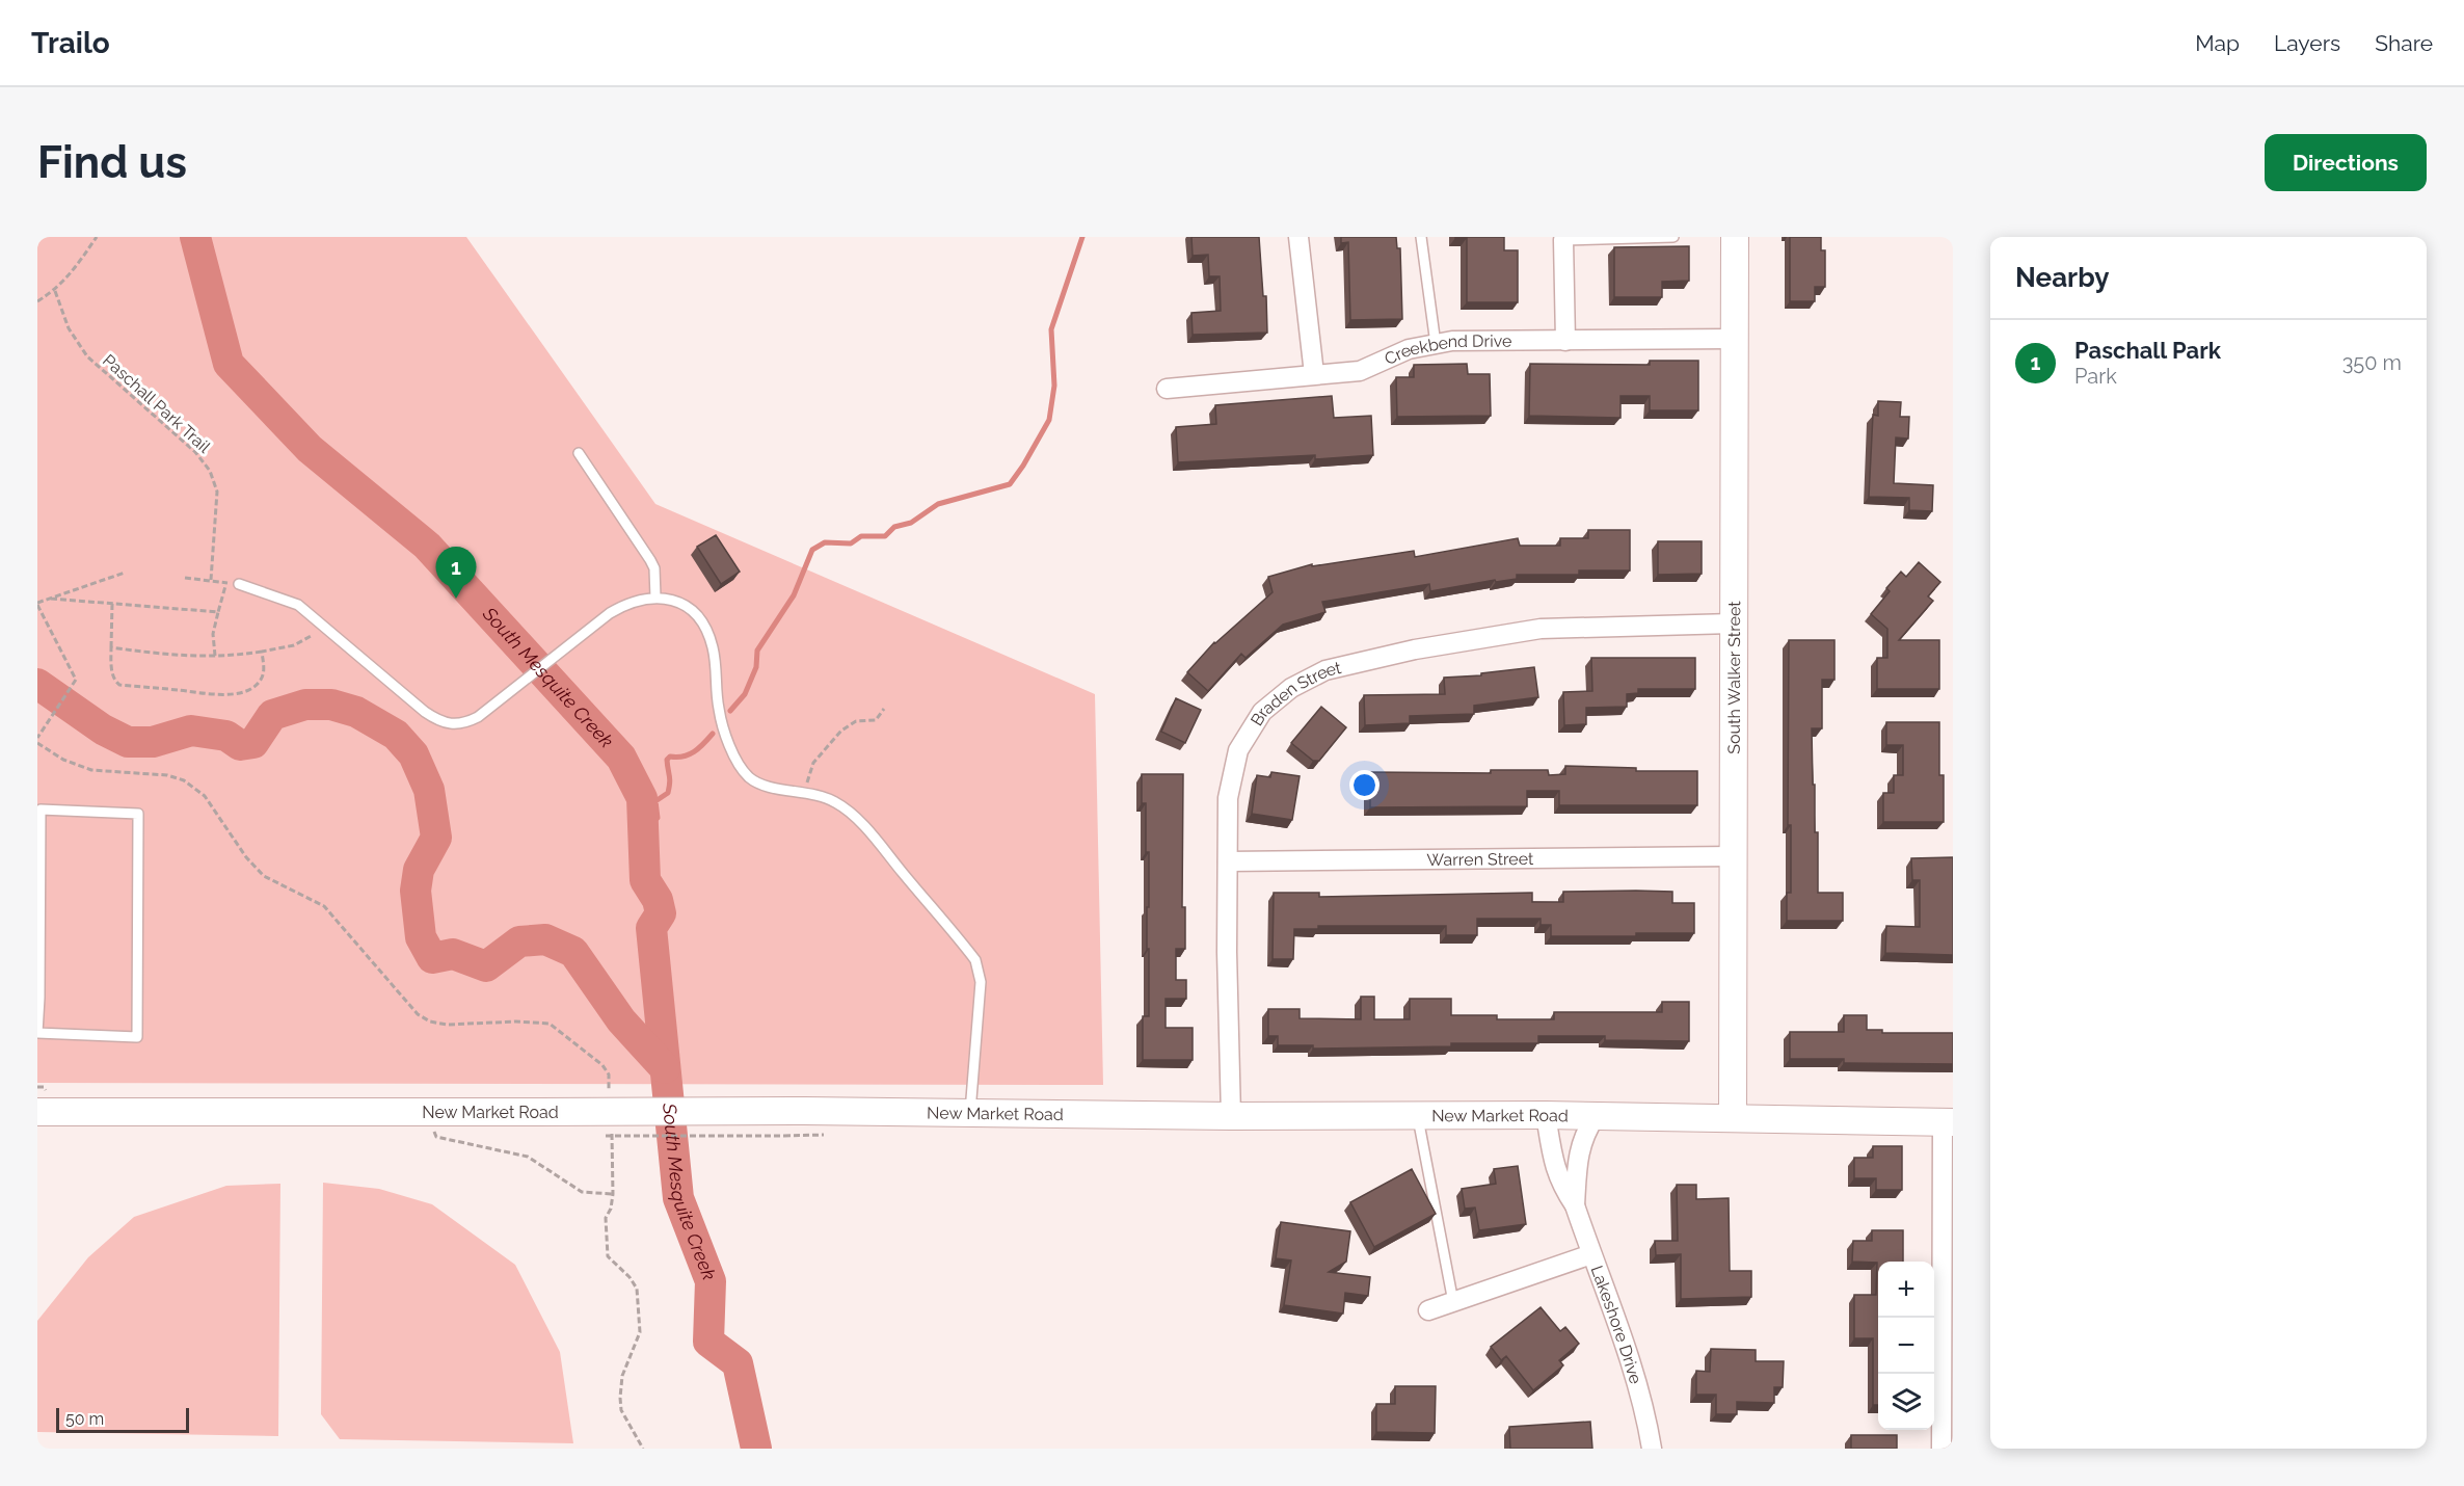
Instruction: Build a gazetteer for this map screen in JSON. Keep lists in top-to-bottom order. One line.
{"streets":{"street":["Creekbend Drive","South Walker Street","Braden Street","Warren Street","New Market Road","Lakeshore Drive"],"path":["Paschall Park Trail"]},"crossings":[["Creekbend Drive","South Walker Street"],["South Walker Street","Braden Street"],["South Walker Street","Warren Street"],["South Walker Street","New Market Road"],["Braden Street","Warren Street"],["Braden Street","New Market Road"],["New Market Road","Lakeshore Drive"]],"water":["South Mesquite Creek"],"scale_bar":"50 m","page":{"header":"Trailo","nav":["Map","Layers","Share"],"buttons":"Directions","title":"Find us","heading":"Nearby","list":[{"mark":"1","name":"Paschall Park","note":"Park","value":"350 m"}],"pins":"1","map_buttons":["+","−"],"scale":"50 m"}}
